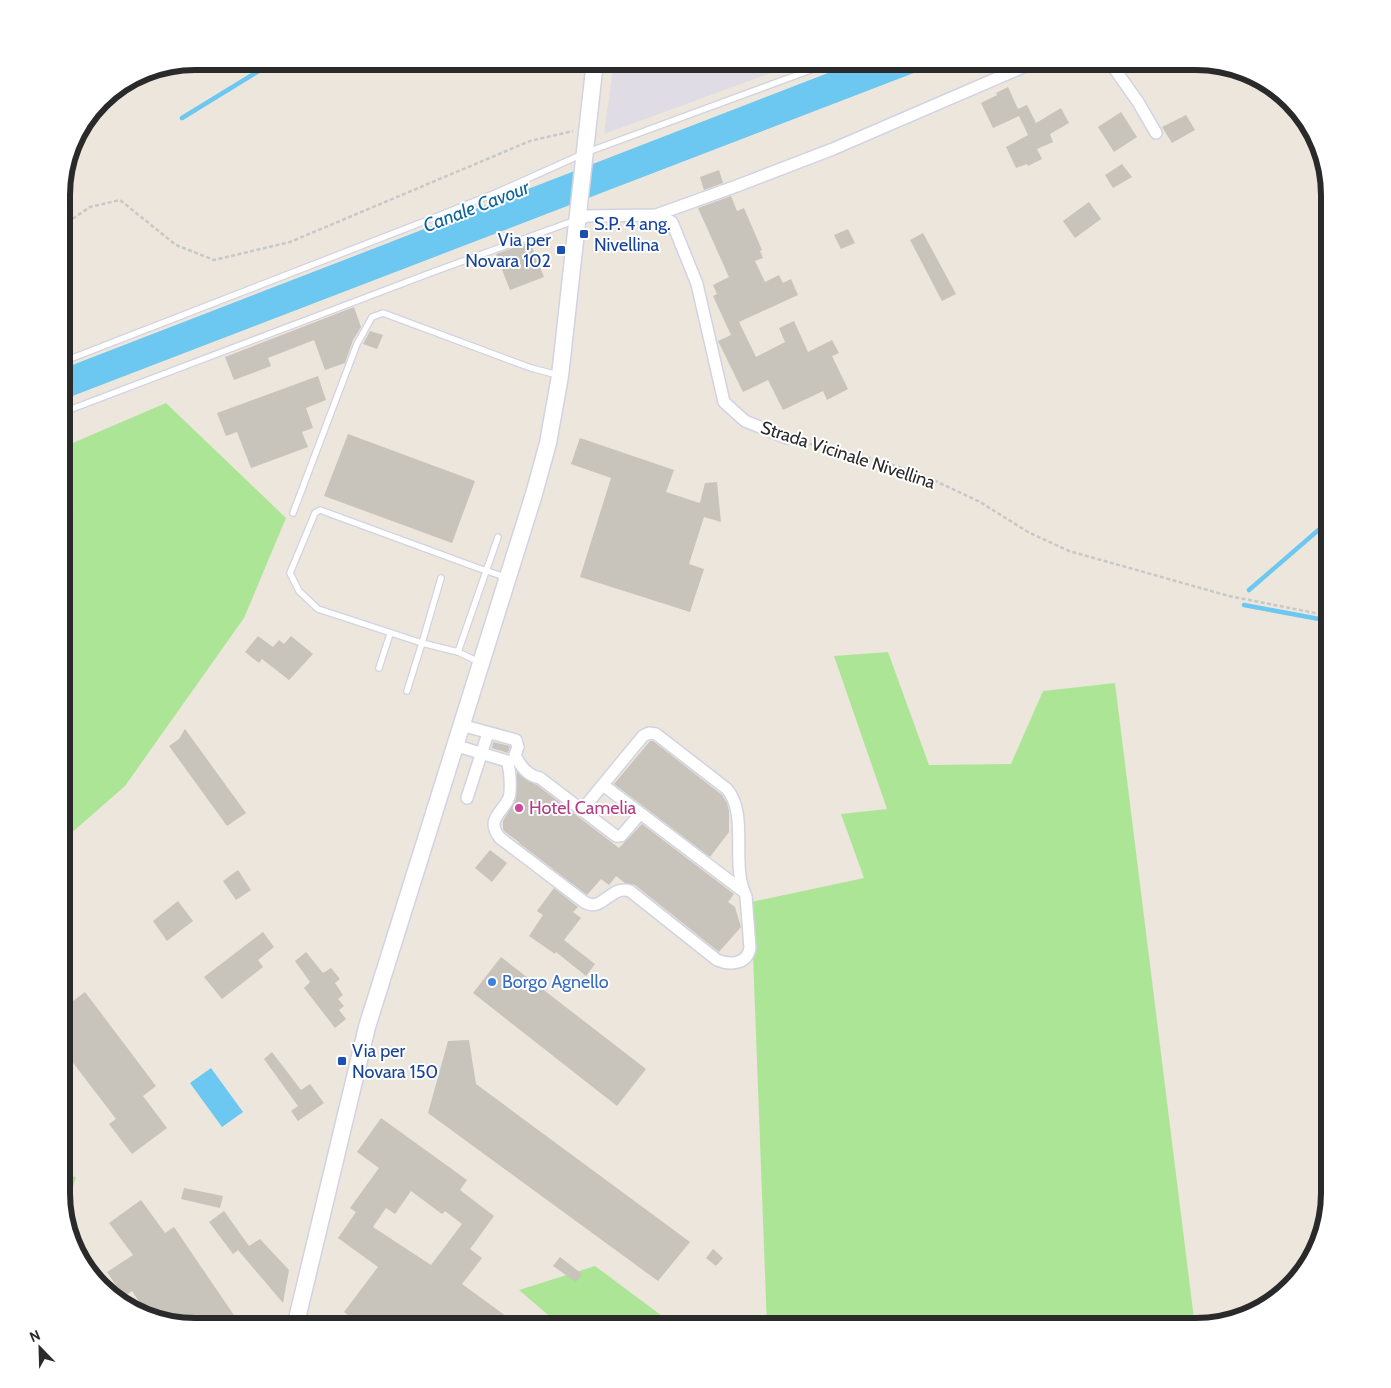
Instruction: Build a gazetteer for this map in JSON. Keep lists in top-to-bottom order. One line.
{"streets":{"street":["Strada Vicinale Nivellina"]},"water":["Canale Cavour"],"places":{"transit":["S.P. 4 ang. Nivellina","Via per Novara 102","Via per Novara 150"],"other":["Hotel Camelia","Borgo Agnello"]},"north":"top left"}
